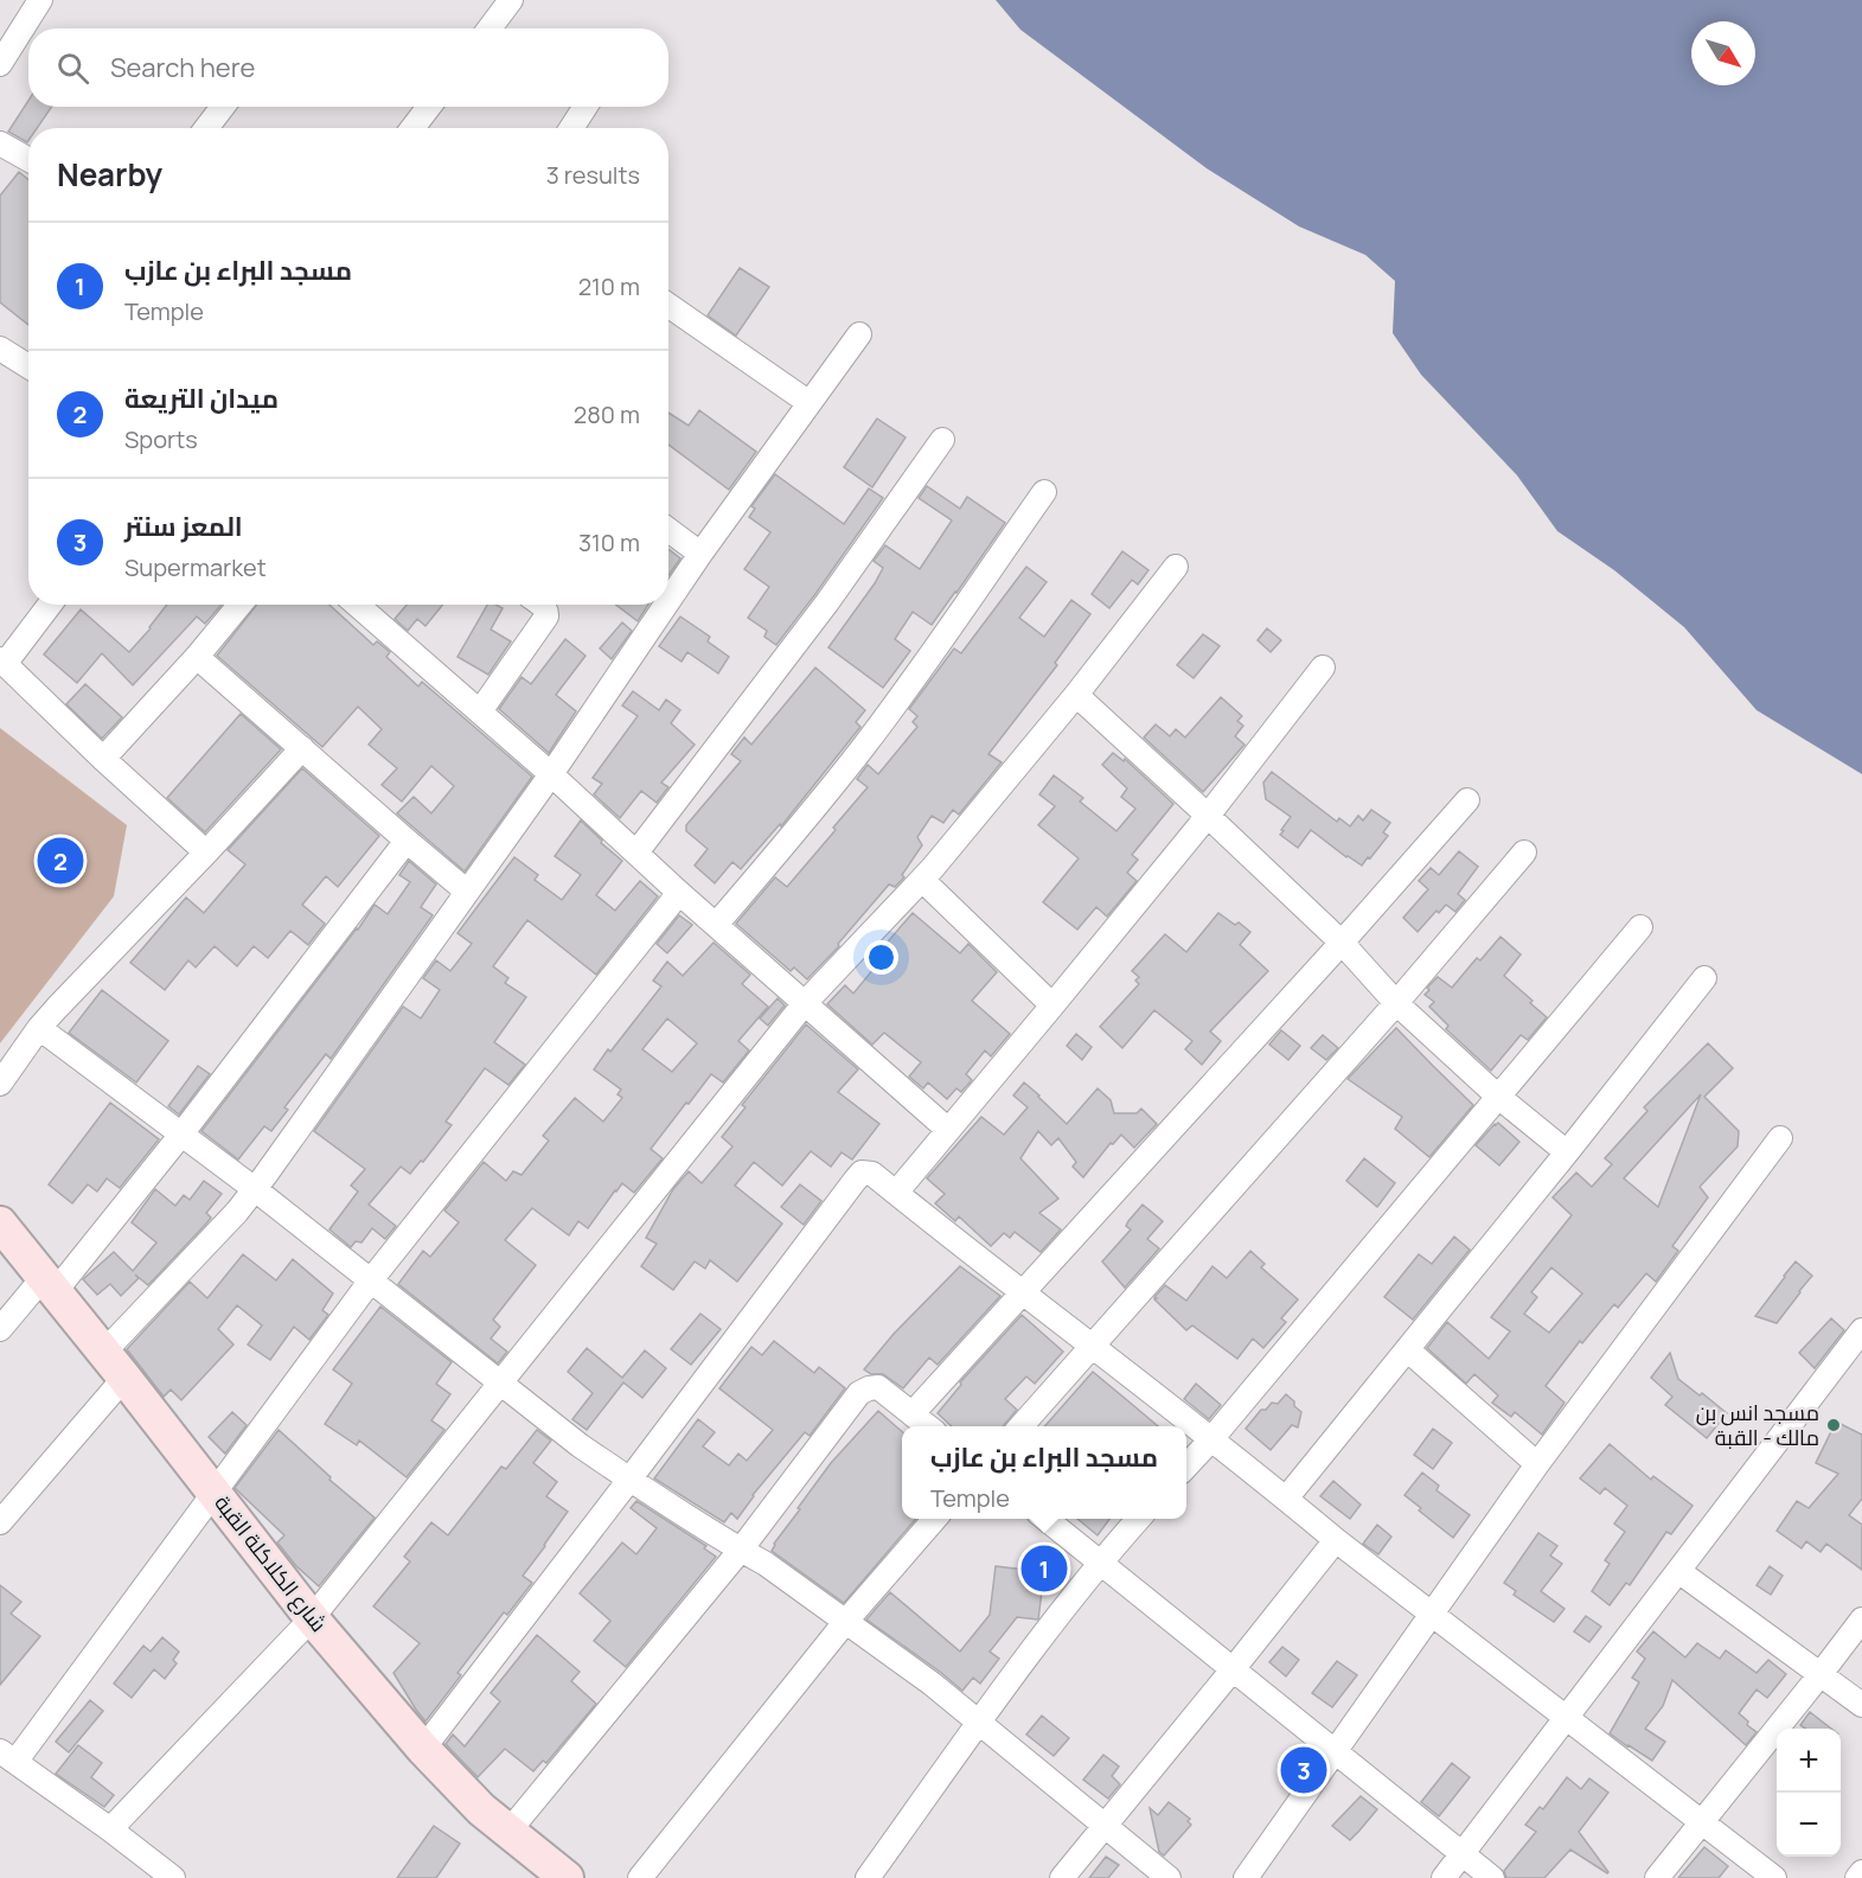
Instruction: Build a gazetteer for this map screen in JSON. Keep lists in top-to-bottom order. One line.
{"streets":{"street":["شارع الكلاكلة القبة"]},"places":["مسجد انس بن مالك - القبة"],"north":"bottom right","page":{"search":"Search here","heading":["Nearby","3 results"],"list":[{"mark":"1","name":"مسجد البراء بن عازب","note":"Temple","value":"210 m"},{"mark":"2","name":"ميدان التريعة","note":"Sports","value":"280 m"},{"mark":"3","name":"المعز سنتر","note":"Supermarket","value":"310 m"}],"pins":["2","1","3"],"popup":["مسجد البراء بن عازب","Temple"],"map_buttons":["+","−"]}}
